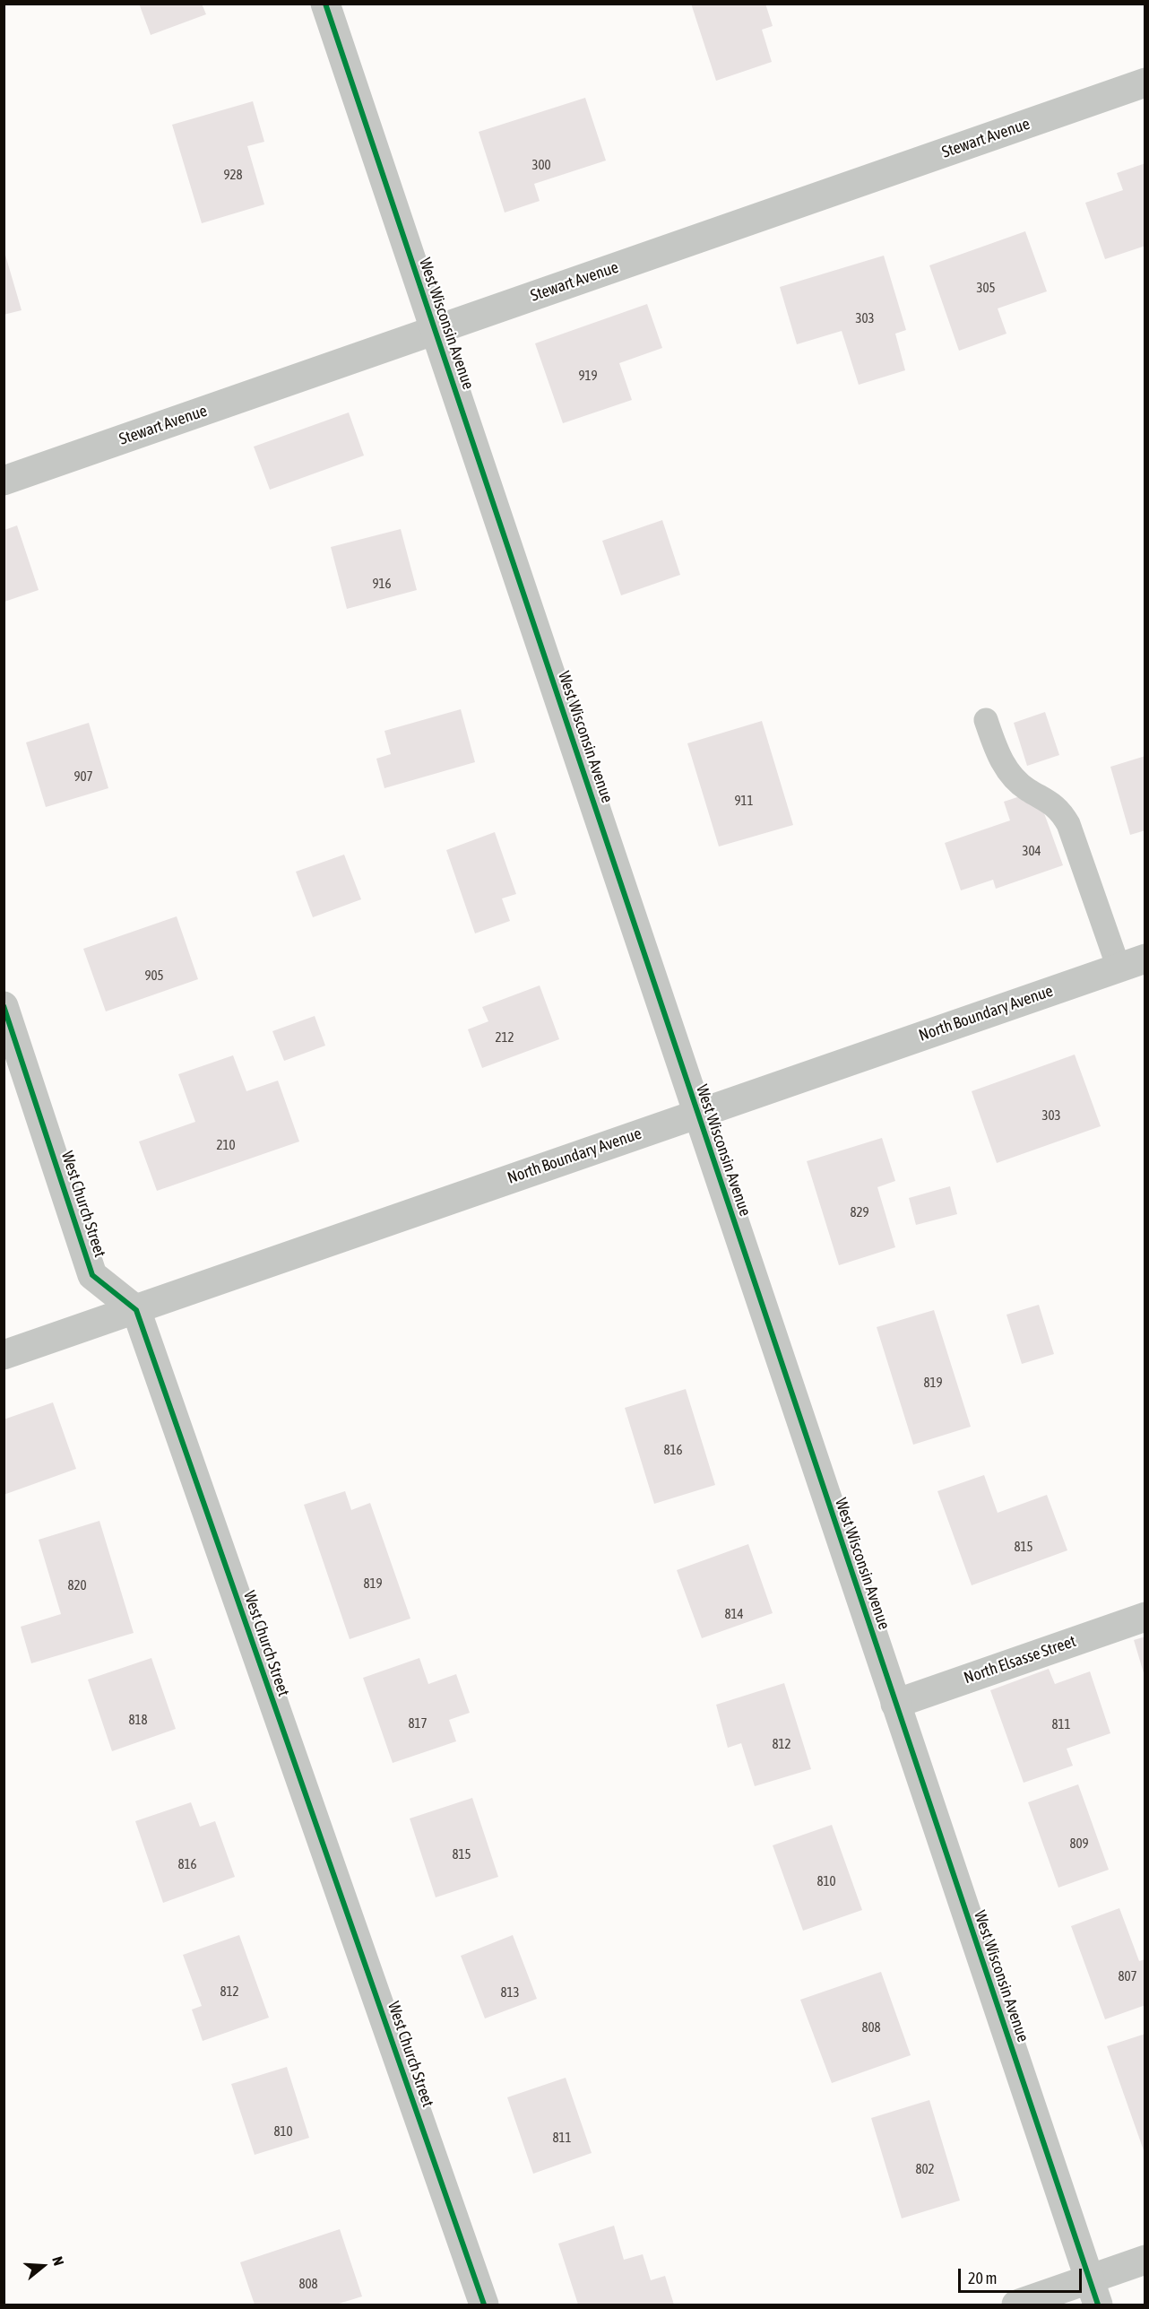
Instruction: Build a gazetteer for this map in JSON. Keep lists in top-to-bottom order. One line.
{"streets":{"street":["Stewart Avenue","West Wisconsin Avenue","North Boundary Avenue","West Church Street","North Elsasse Street"]},"crossings":[["Stewart Avenue","West Wisconsin Avenue"],["West Wisconsin Avenue","North Boundary Avenue"],["West Wisconsin Avenue","North Elsasse Street"],["North Boundary Avenue","West Church Street"]],"house_numbers":["300","928","305","303","919","916","907","911","304","905","212","303","210","829","819","816","815","819","820","814","818","817","811","812","809","815","816","810","807","812","813","808","810","811","802","808"],"scale_bar":"20 m","north":"right"}
